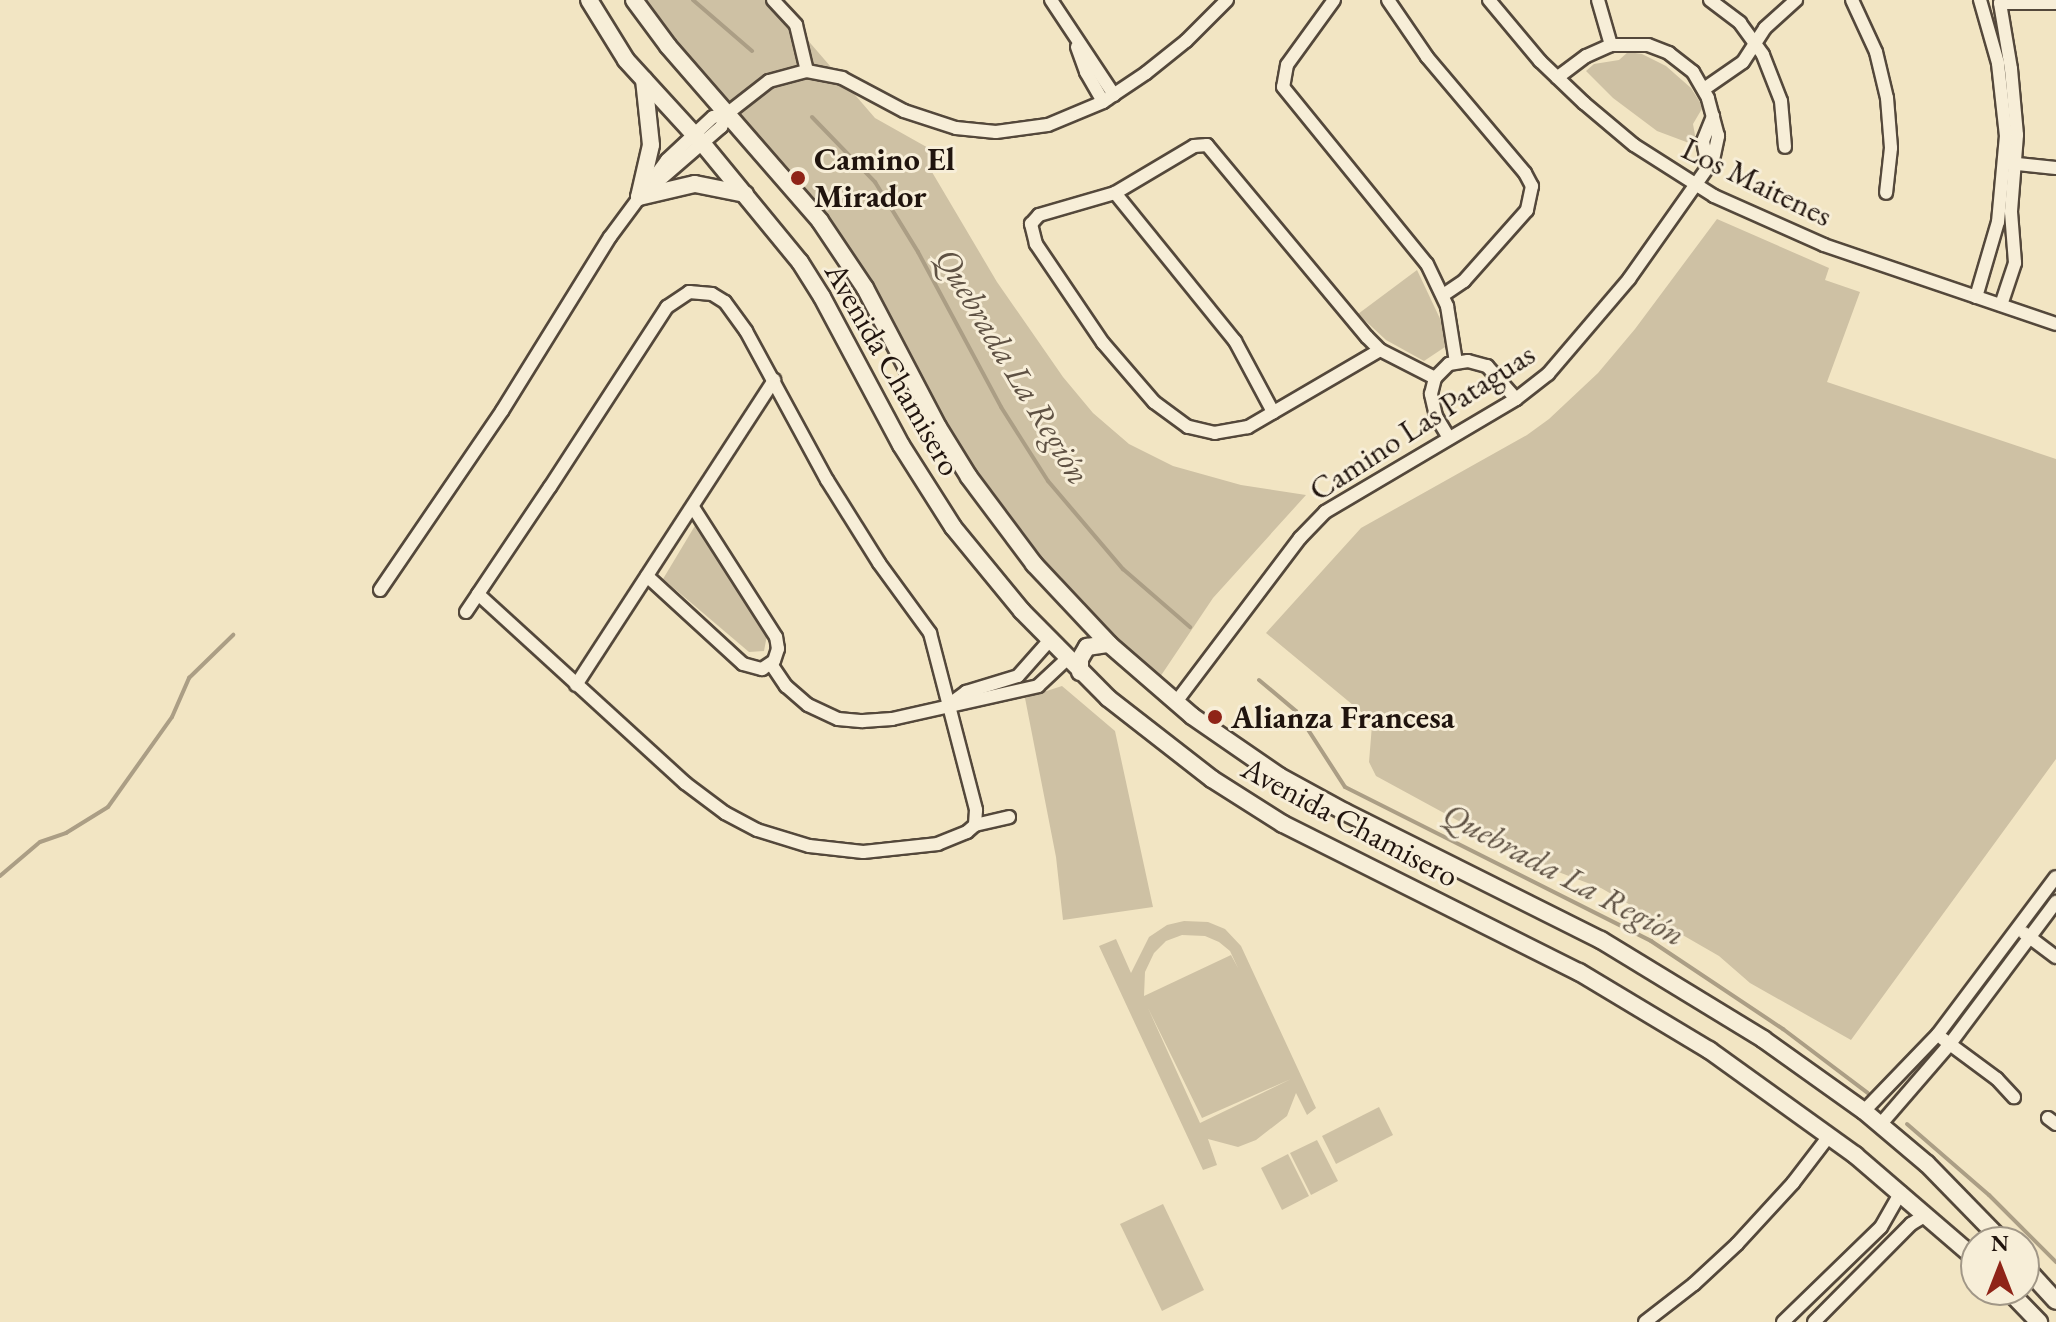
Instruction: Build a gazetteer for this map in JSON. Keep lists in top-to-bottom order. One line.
{"streets":{"street":["Los Maitenes","Avenida Chamisero","Camino Las Pataguas"]},"crossings":[["Los Maitenes","Camino Las Pataguas"],["Avenida Chamisero","Camino Las Pataguas"]],"water":["Quebrada La Región"],"places":["Camino El Mirador","Alianza Francesa"],"north":"top"}
